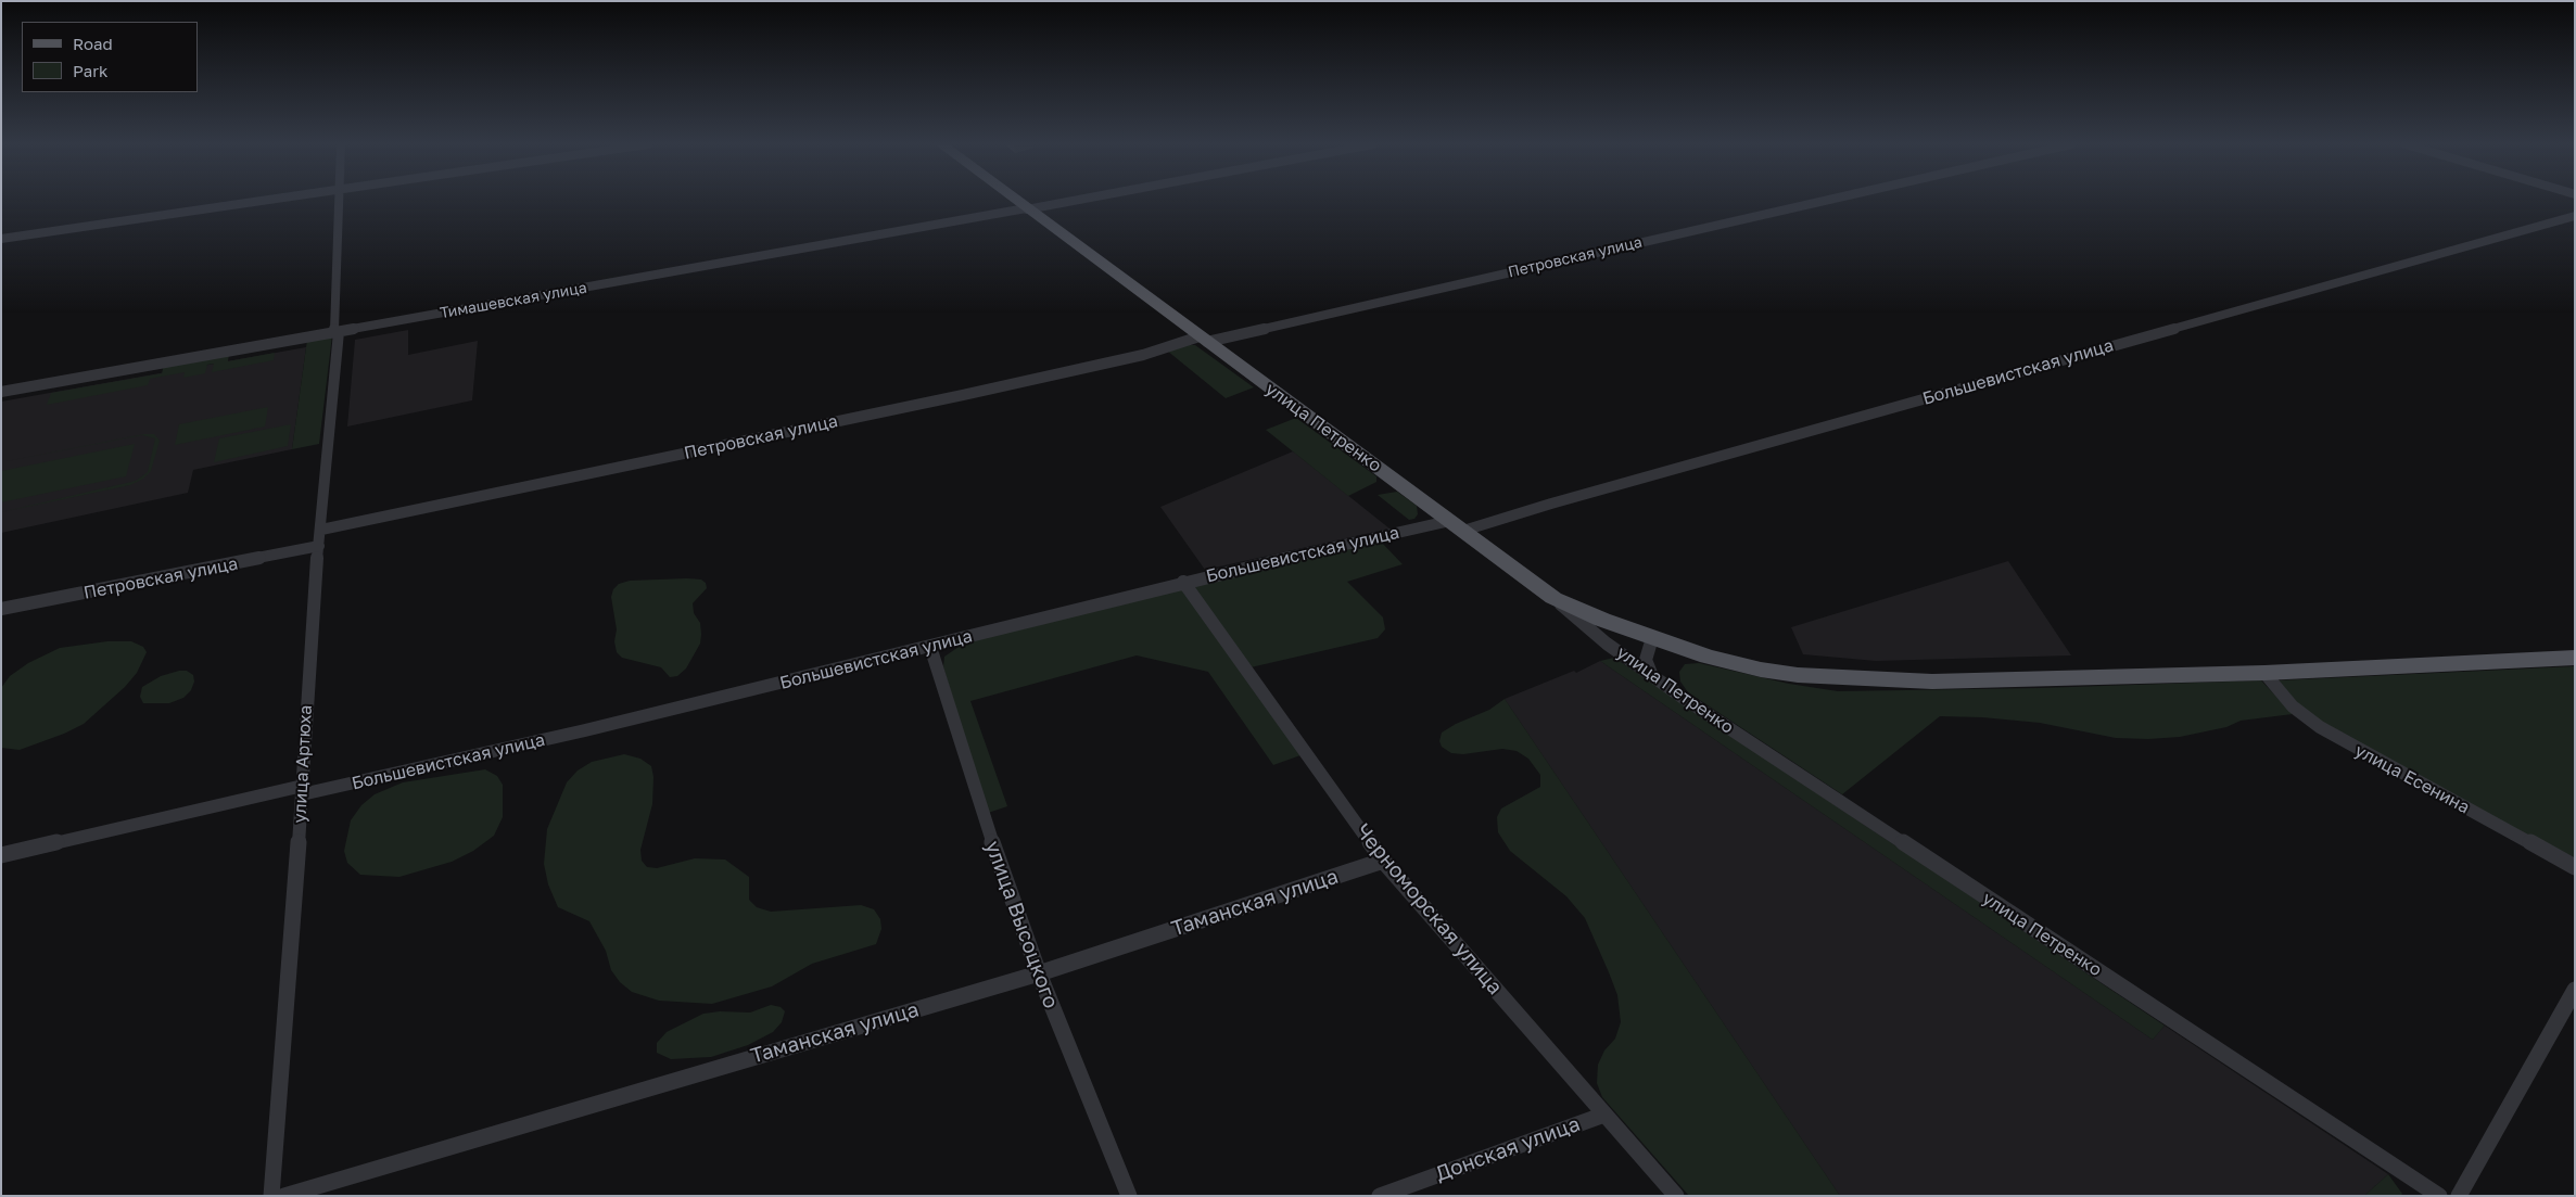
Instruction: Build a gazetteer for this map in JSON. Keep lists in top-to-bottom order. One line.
{"streets":{"main road":["улица Петренко"],"street":["Петровская улица","Тимашевская улица","Большевистская улица","улица Артюха","улица Есенина","Таманская улица","Черноморская улица","улица Высоцкого","Донская улица"]},"crossings":[["Петровская улица","улица Петренко"],["Петровская улица","улица Артюха"],["Тимашевская улица","улица Петренко"],["Тимашевская улица","улица Артюха"],["Большевистская улица","улица Петренко"],["Большевистская улица","улица Артюха"],["Большевистская улица","Черноморская улица"],["Большевистская улица","улица Высоцкого"],["Таманская улица","Черноморская улица"],["Таманская улица","улица Высоцкого"],["Черноморская улица","Донская улица"]],"legend":["Road","Park"]}
